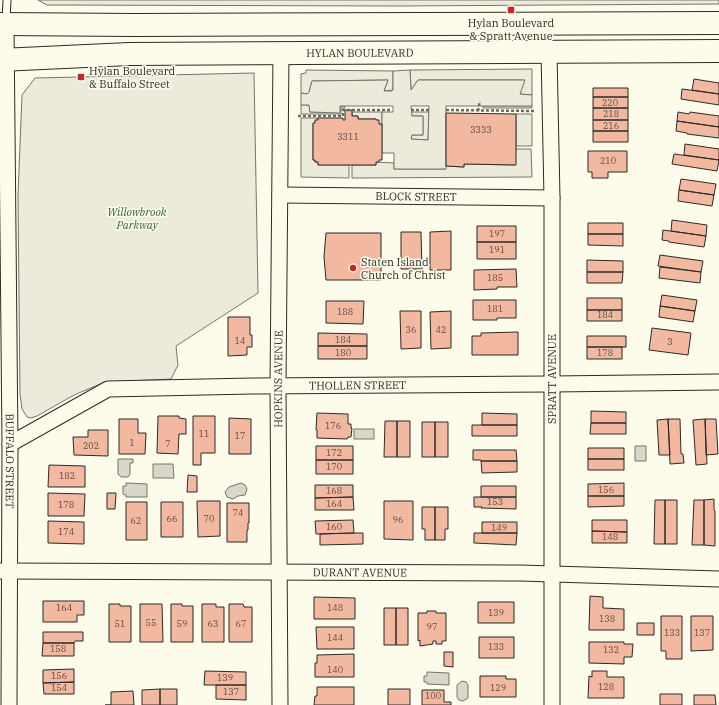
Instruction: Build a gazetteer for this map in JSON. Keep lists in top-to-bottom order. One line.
{"streets":{"main road":["HYLAN BOULEVARD"],"street":["BLOCK STREET","HOPKINS AVENUE","SPRATT AVENUE","THOLLEN STREET","BUFFALO STREET","DURANT AVENUE"]},"crossings":[["HYLAN BOULEVARD","HOPKINS AVENUE"],["HYLAN BOULEVARD","SPRATT AVENUE"],["HYLAN BOULEVARD","BUFFALO STREET"],["BLOCK STREET","HOPKINS AVENUE"],["BLOCK STREET","SPRATT AVENUE"],["HOPKINS AVENUE","THOLLEN STREET"],["HOPKINS AVENUE","DURANT AVENUE"],["SPRATT AVENUE","THOLLEN STREET"],["SPRATT AVENUE","DURANT AVENUE"],["THOLLEN STREET","BUFFALO STREET"],["BUFFALO STREET","DURANT AVENUE"]],"parks":["Willowbrook Parkway"],"places":{"transit":["Hylan Boulevard & Spratt Avenue","Hylan Boulevard & Buffalo Street"],"other":["Staten Island Church of Christ"]},"house_numbers":["220","218","216","3333","3311","210","197","191","185","181","188","184","36","42","184","14","3","180","178","176","11","17","1","7","202","172","170","182","156","168","153","164","178","74","66","70","96","62","160","149","174","148","164","148","139","138","55","51","59","63","67","97","133","137","144","133","158","132","140","156","139","128","154","129","137","100"]}
